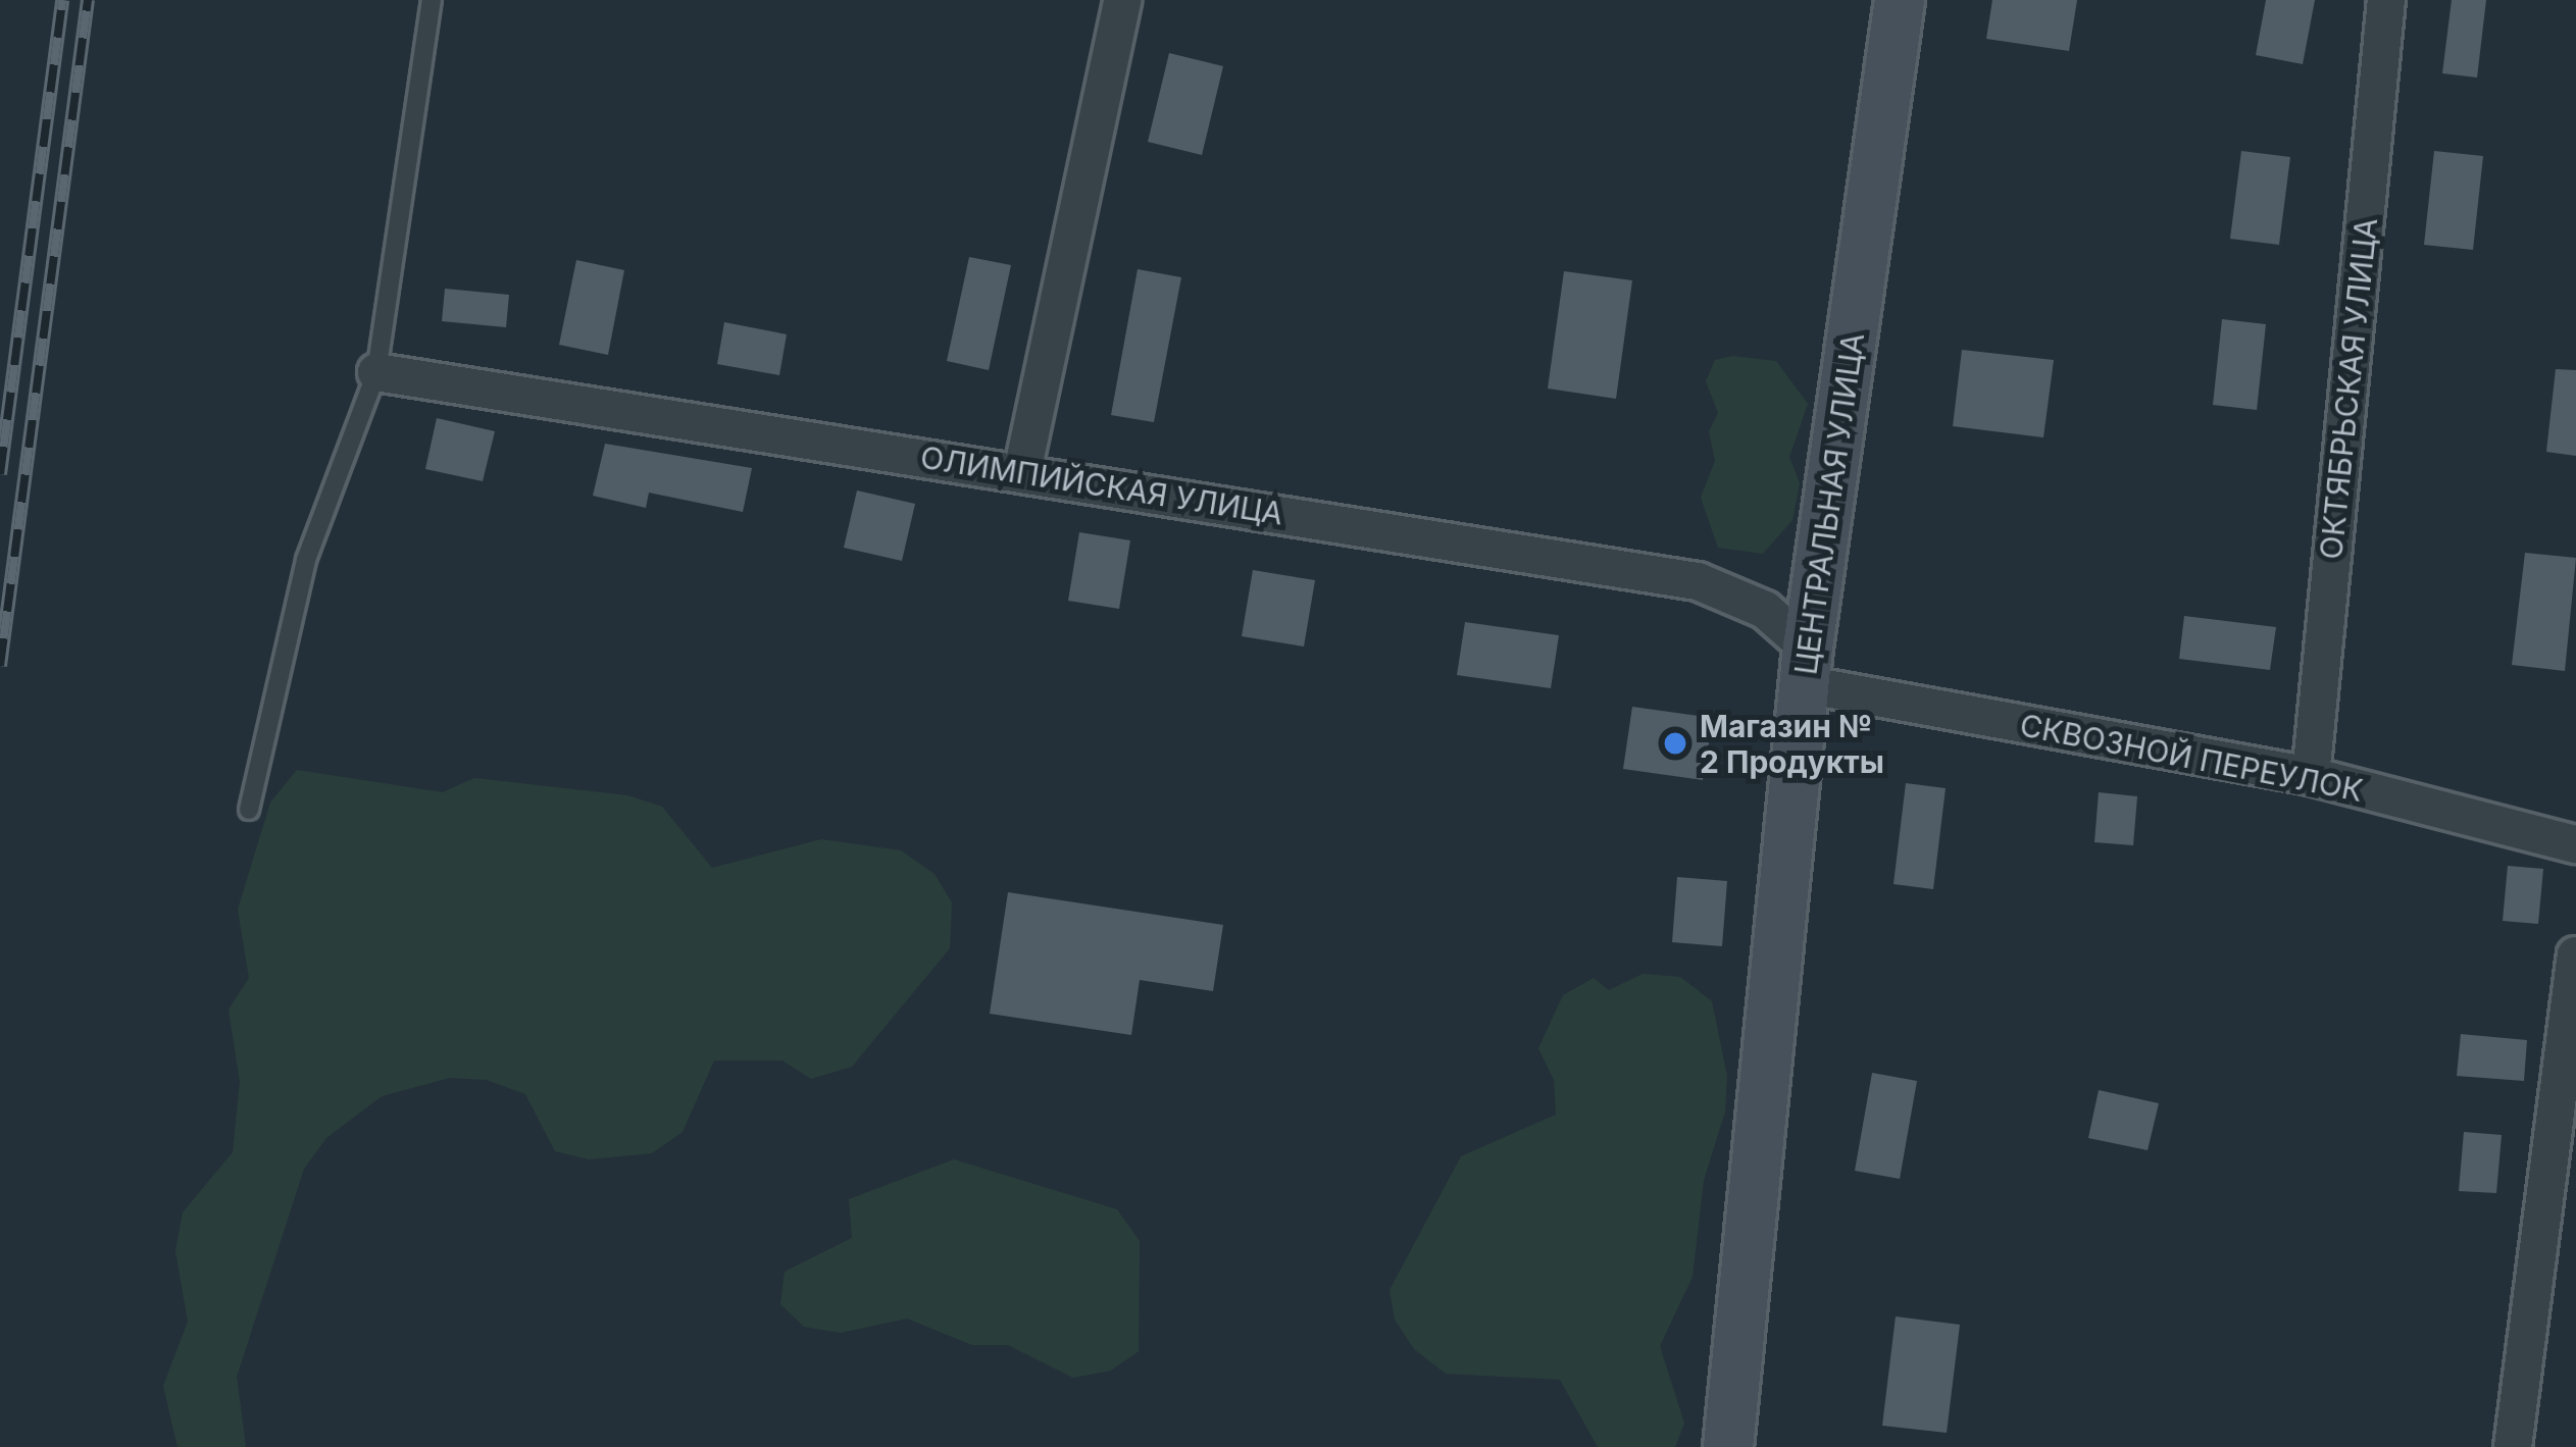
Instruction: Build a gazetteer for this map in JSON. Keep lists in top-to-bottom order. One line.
{"streets":{"street":["ОКТЯБРЬСКАЯ УЛИЦА","ОЛИМПИЙСКАЯ УЛИЦА","ЦЕНТРАЛЬНАЯ УЛИЦА","СКВОЗНОЙ ПЕРЕУЛОК"]},"crossings":[["ОКТЯБРЬСКАЯ УЛИЦА","СКВОЗНОЙ ПЕРЕУЛОК"],["ОЛИМПИЙСКАЯ УЛИЦА","ЦЕНТРАЛЬНАЯ УЛИЦА"],["ОЛИМПИЙСКАЯ УЛИЦА","СКВОЗНОЙ ПЕРЕУЛОК"],["ЦЕНТРАЛЬНАЯ УЛИЦА","СКВОЗНОЙ ПЕРЕУЛОК"]],"places":["Магазин № 2 Продукты"]}
